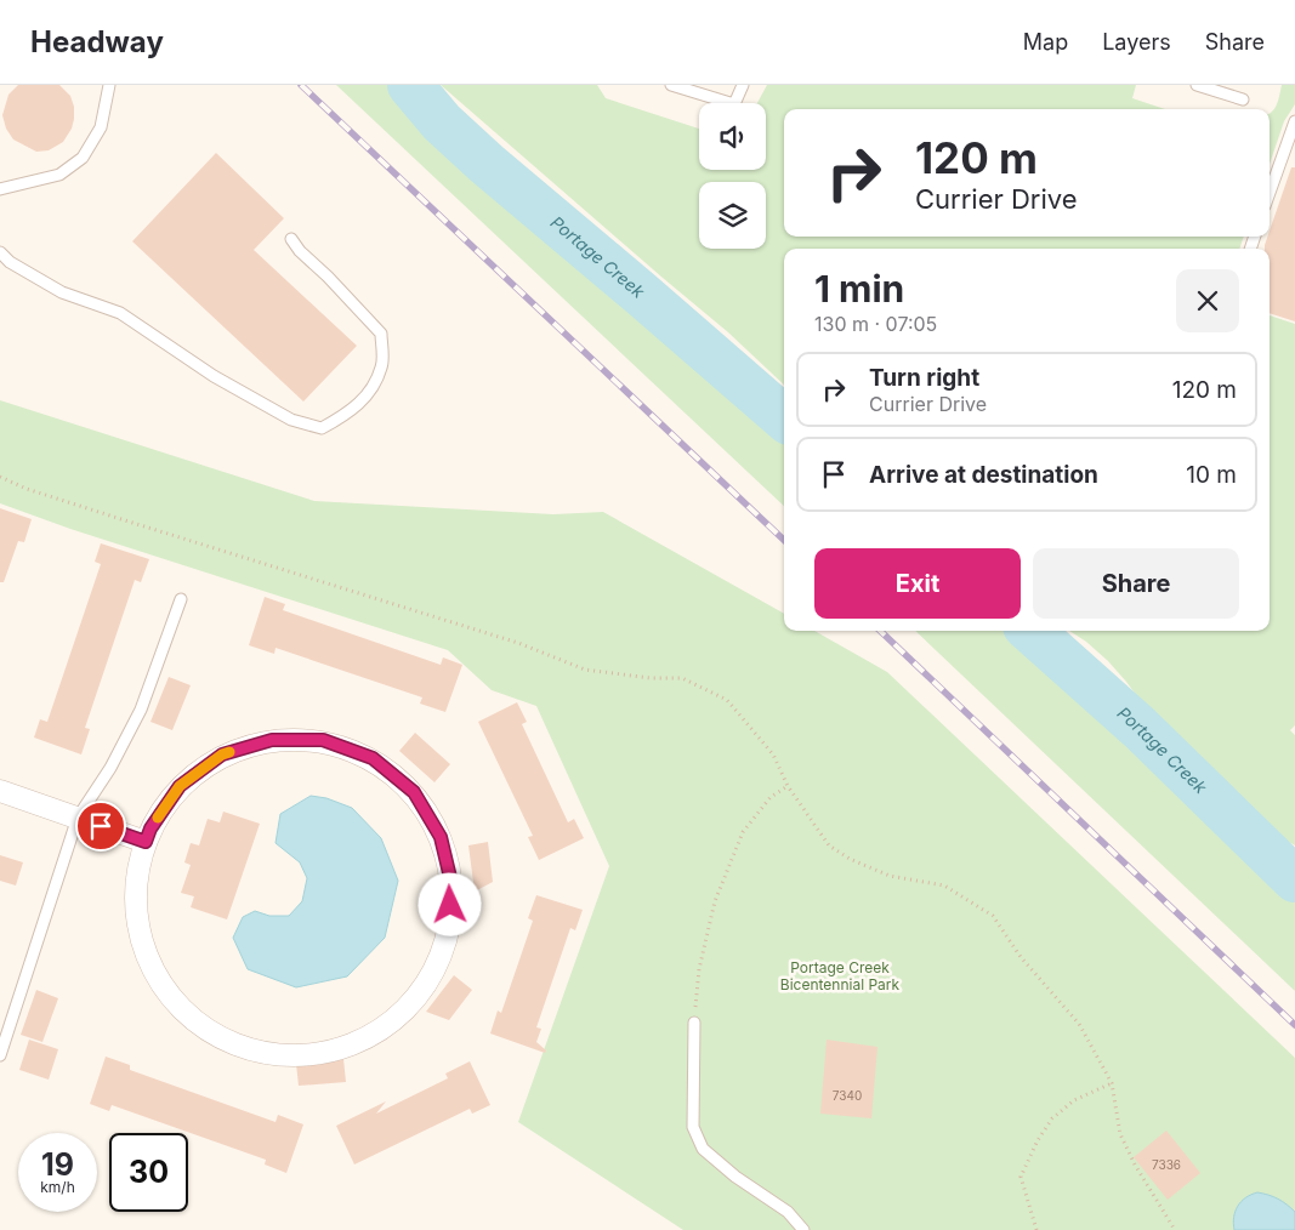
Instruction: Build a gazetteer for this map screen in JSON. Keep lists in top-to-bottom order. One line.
{"water":["Portage Creek"],"parks":["Portage Creek Bicentennial Park"],"house_numbers":["7340","7336"],"page":{"header":"Headway","nav":["Map","Layers","Share"],"turn":["120 m","Currier Drive"],"heading":["1 min","130 m · 07:05"],"list":[{"name":"Turn right","note":"Currier Drive","value":"120 m"},{"name":"Arrive at destination","value":"10 m"}],"buttons":["Exit","Share"],"speed":"19 km/h","limit":"30"}}
